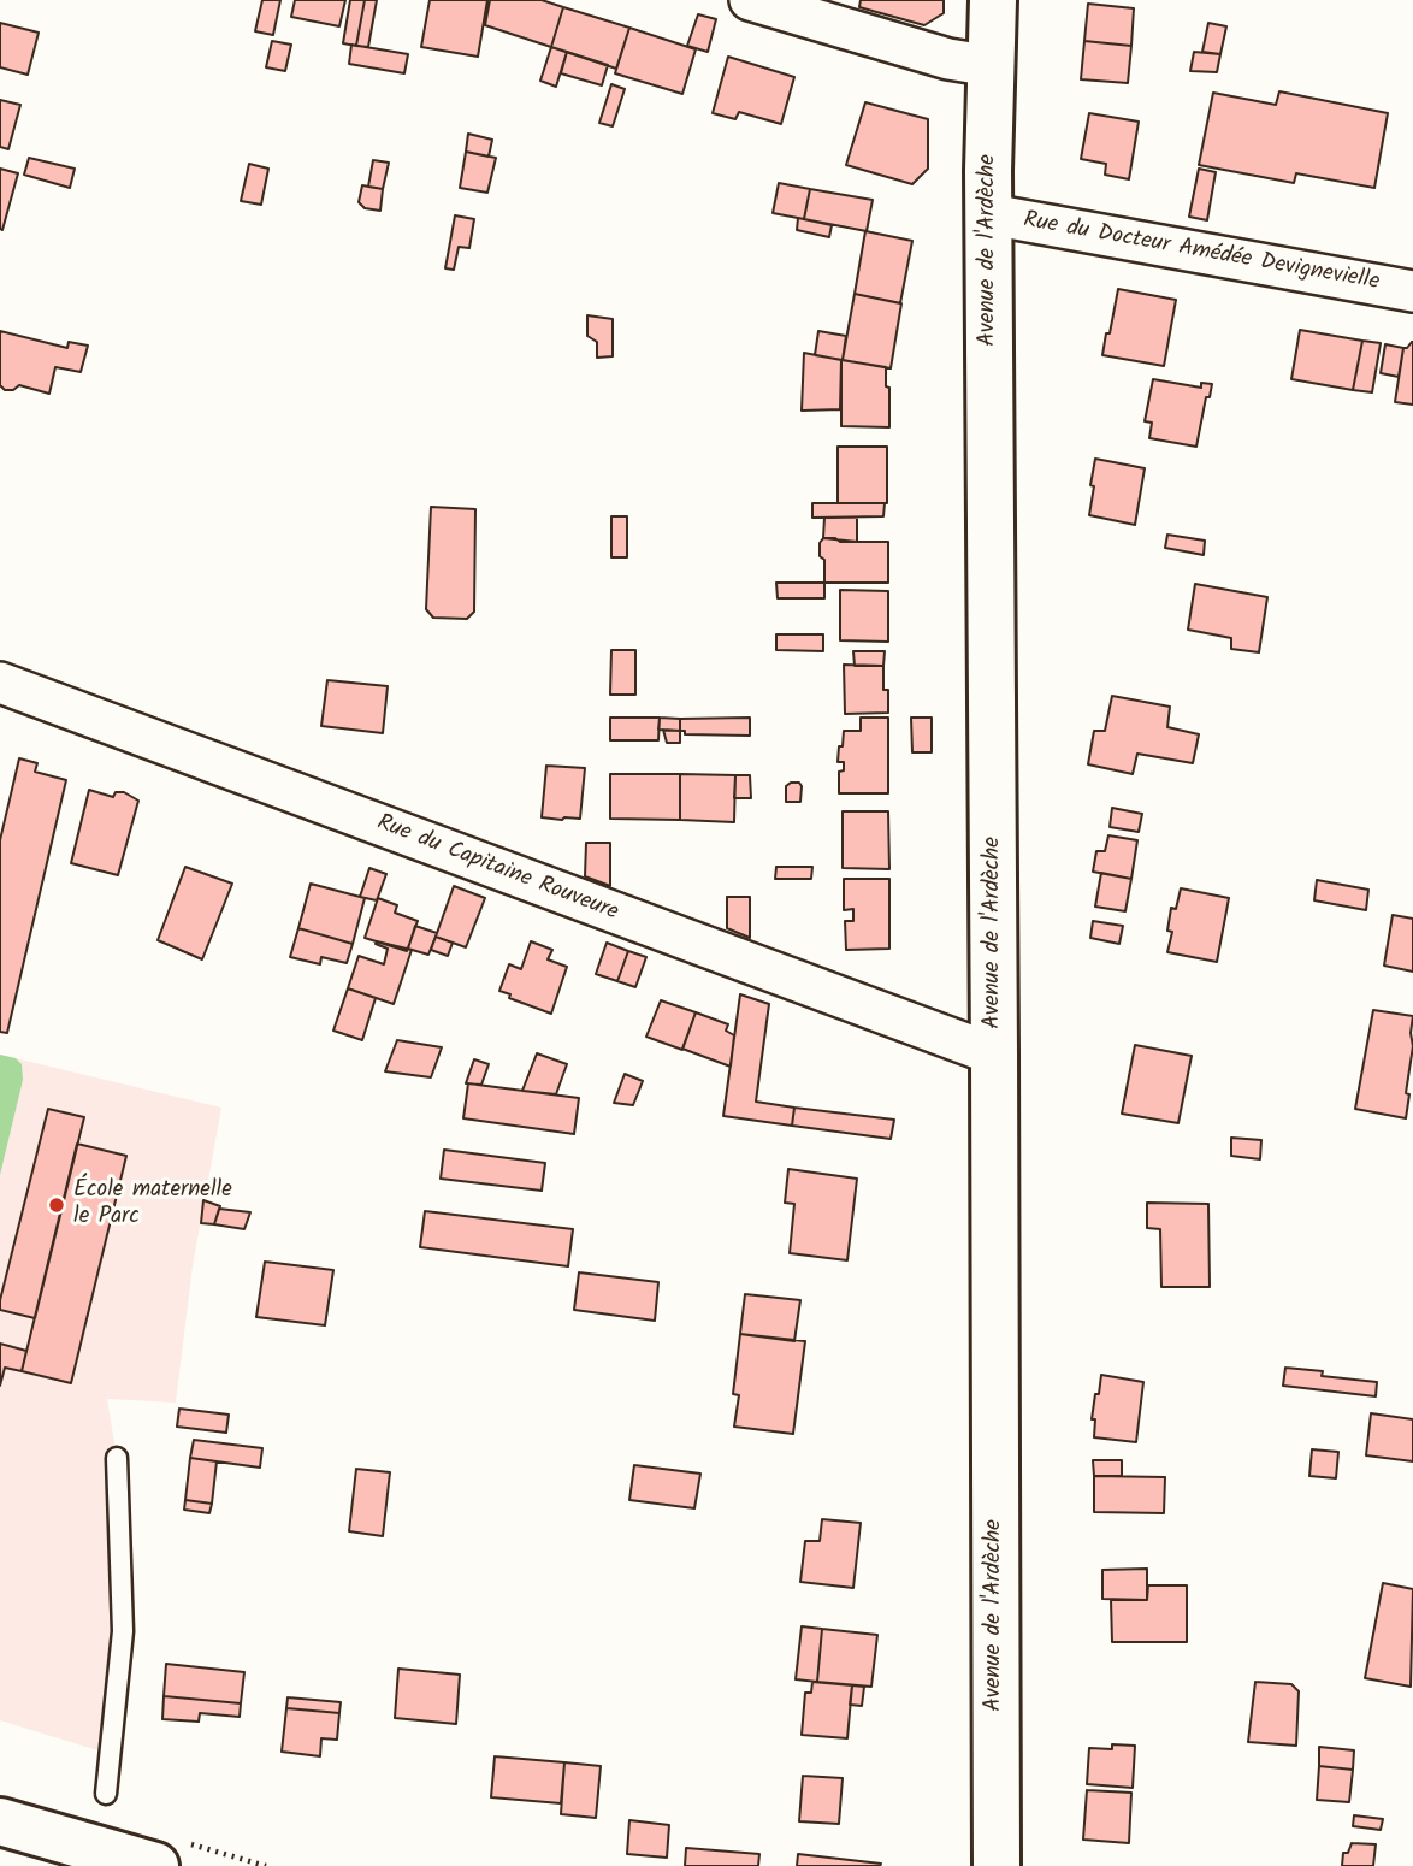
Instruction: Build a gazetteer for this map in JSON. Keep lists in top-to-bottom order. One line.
{"streets":{"street":["Avenue de l'Ardèche","Rue du Docteur Amédée Devignevielle","Rue du Capitaine Rouveure"]},"crossings":[["Avenue de l'Ardèche","Rue du Docteur Amédée Devignevielle"],["Avenue de l'Ardèche","Rue du Capitaine Rouveure"]],"places":["École maternelle le Parc"]}
